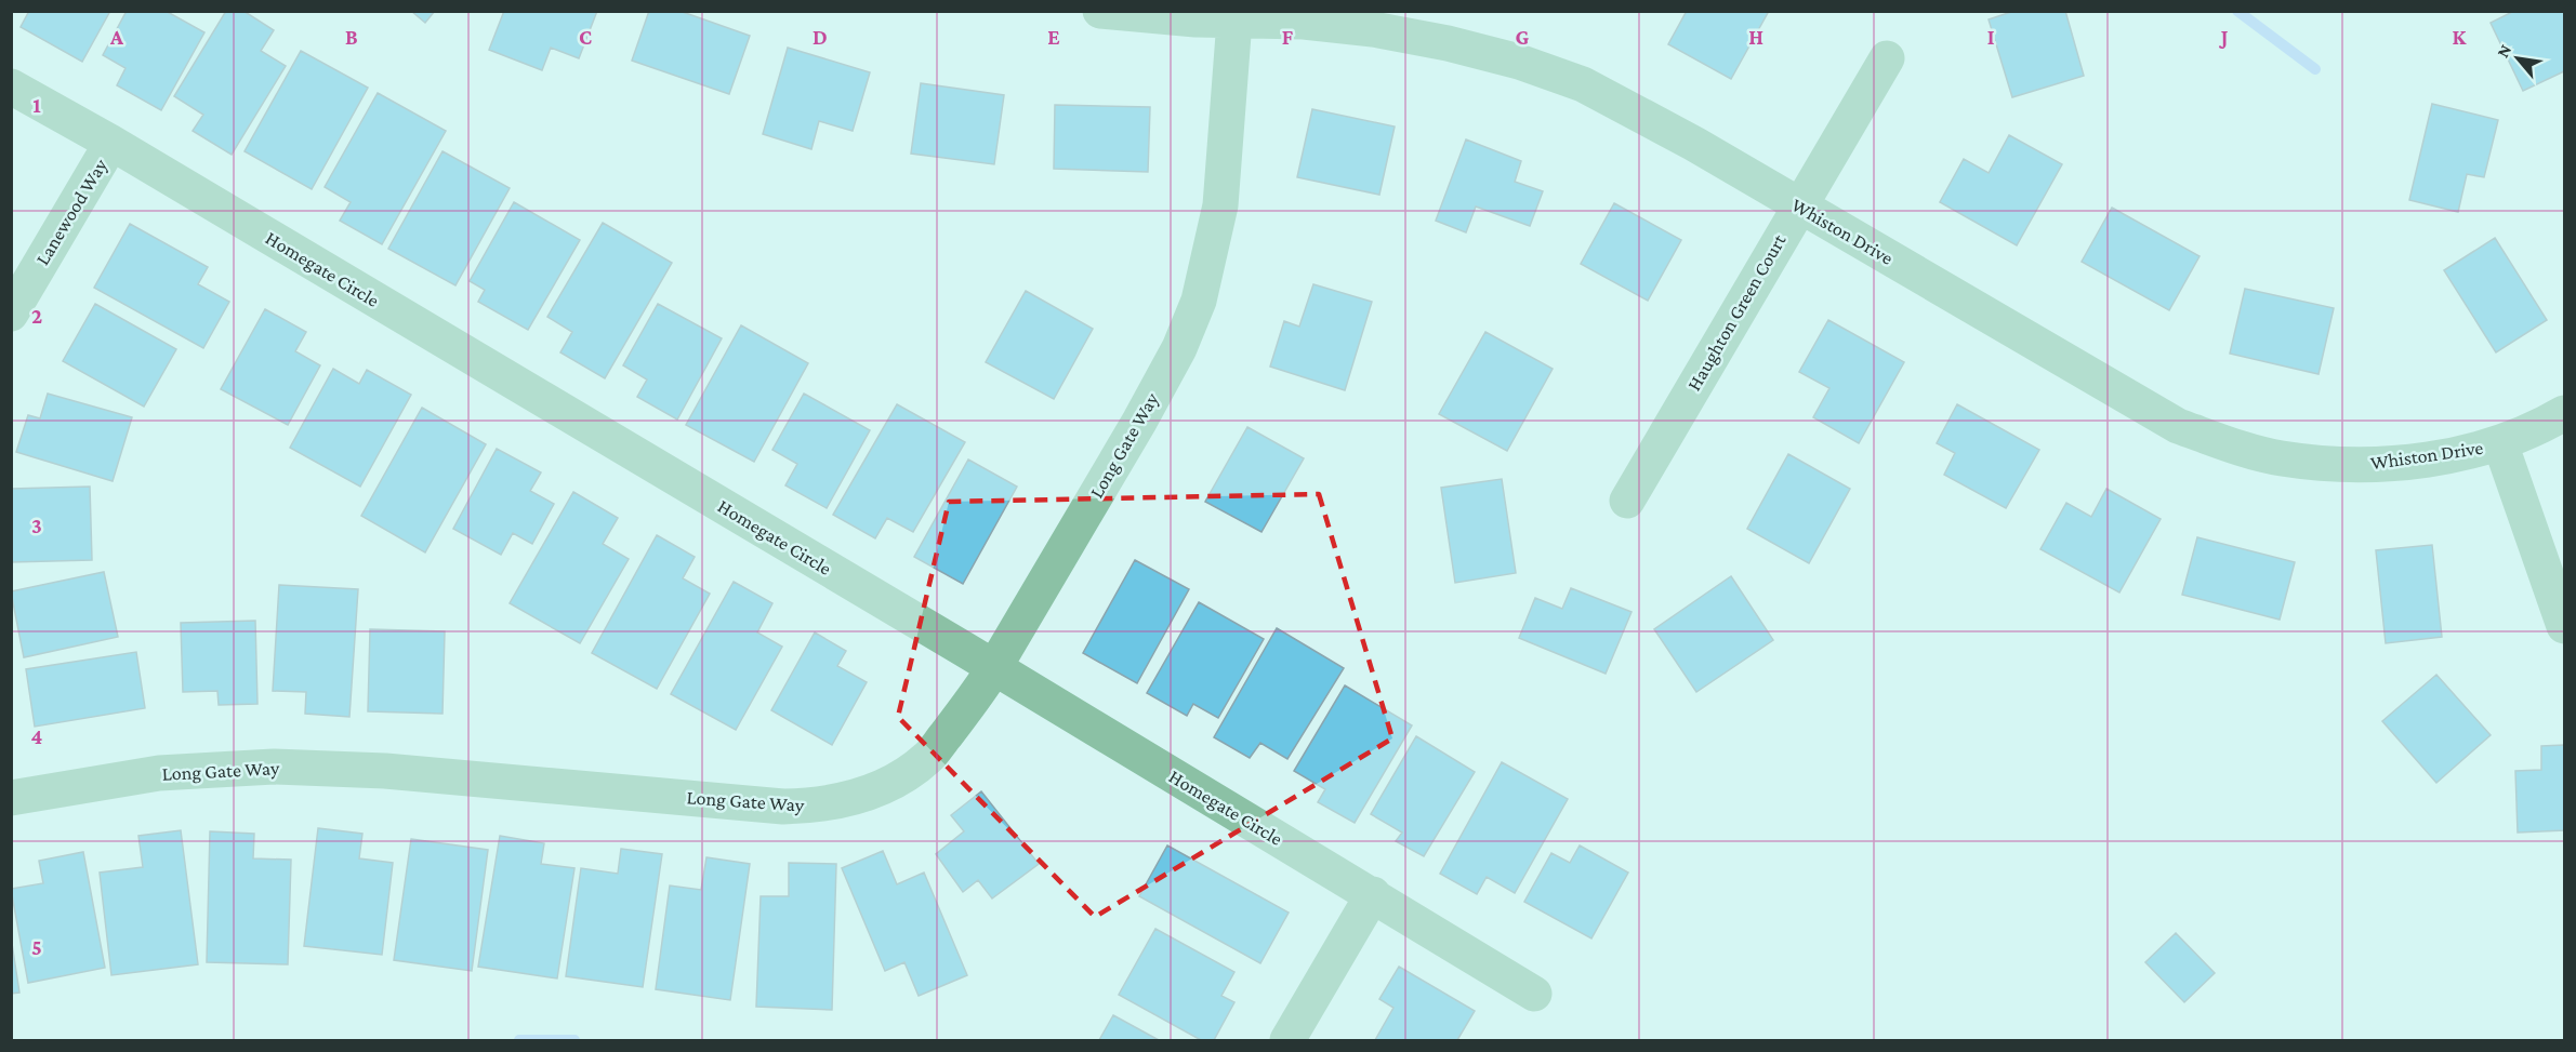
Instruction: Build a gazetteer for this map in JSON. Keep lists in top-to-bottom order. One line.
{"streets":{"street":["Lanewood Way","Whiston Drive","Homegate Circle","Haughton Green Court","Long Gate Way"]},"crossings":[["Lanewood Way","Homegate Circle"],["Whiston Drive","Haughton Green Court"],["Whiston Drive","Long Gate Way"],["Homegate Circle","Long Gate Way"]],"north":"top left","grid":{"columns":["A","B","C","D","E","F","G","H","I","J","K"],"rows":["1","2","3","4","5"]}}
